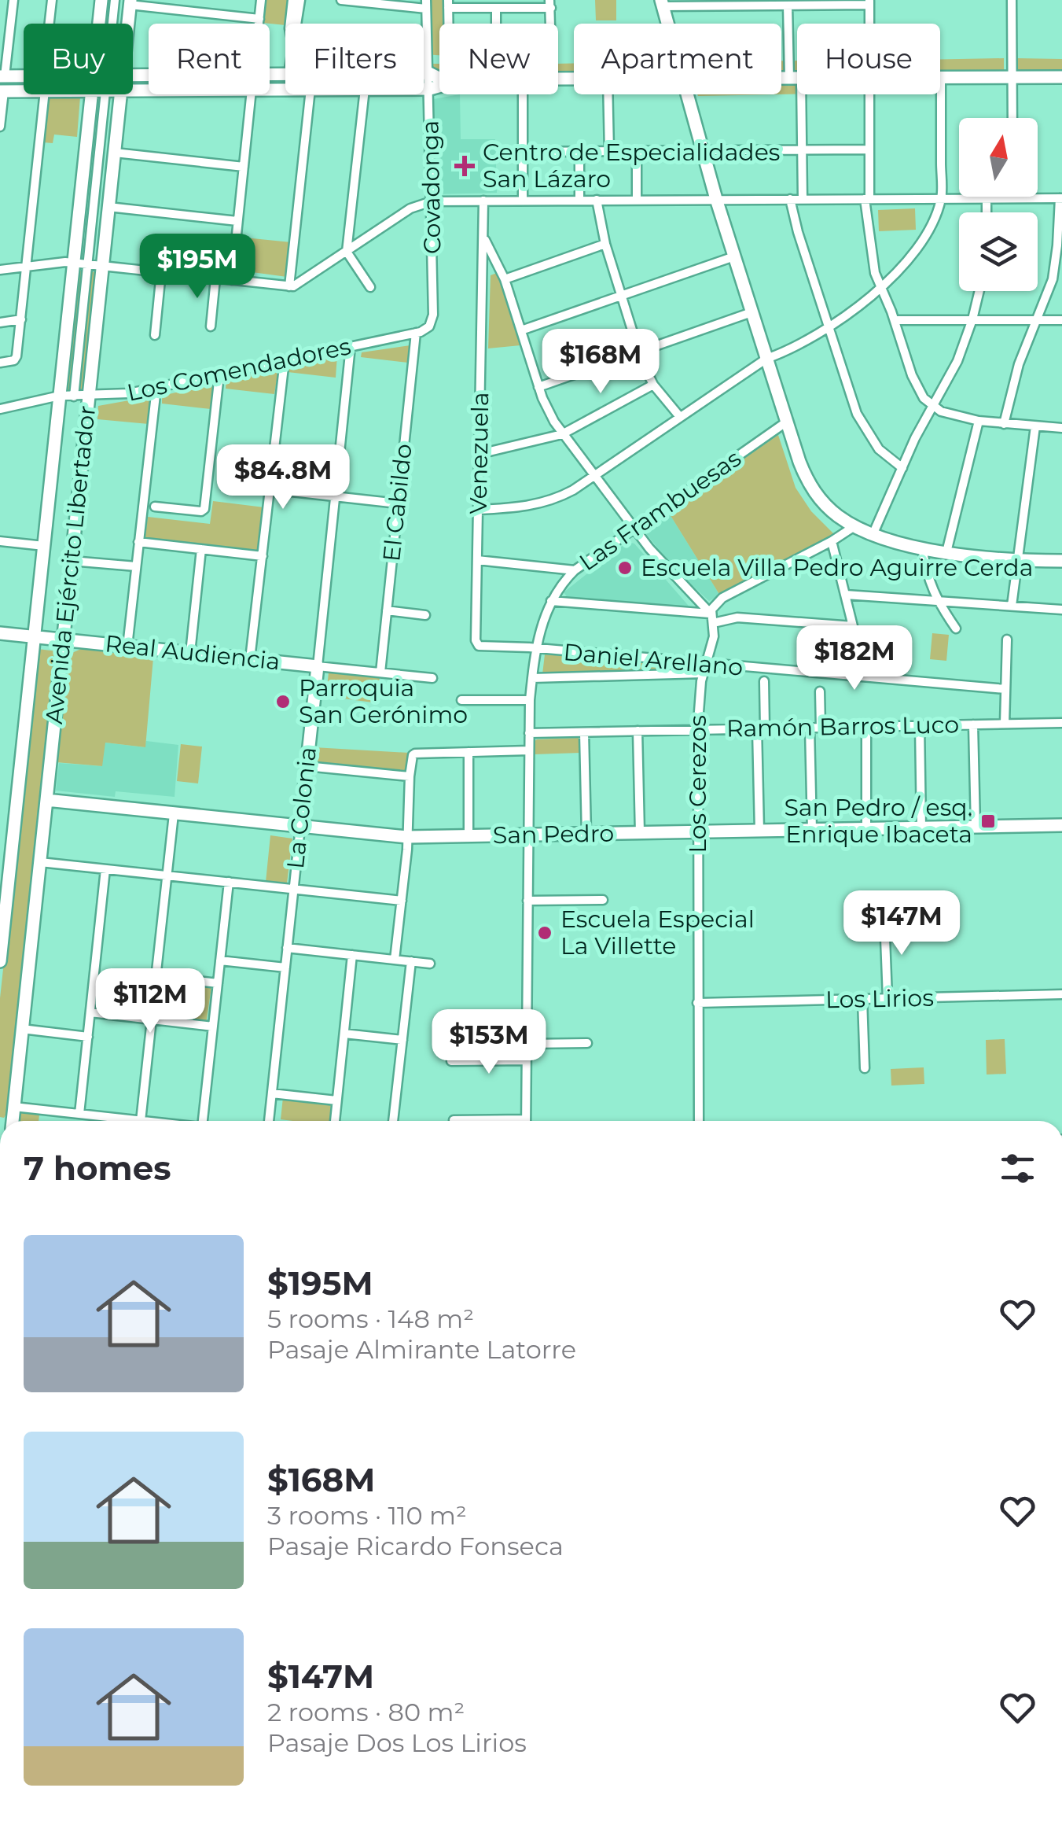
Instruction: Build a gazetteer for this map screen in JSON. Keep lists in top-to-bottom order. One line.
{"streets":{"street":["Covadonga","Los Comendadores","Venezuela","El Cabildo","Las Frambuesas","Avenida Ejército Libertador","Real Audiencia","Daniel Arellano","Ramón Barros Luco","Los Cerezos","La Colonia","San Pedro","Los Lirios"]},"crossings":[["Covadonga","Los Comendadores"],["Los Comendadores","El Cabildo"],["Los Comendadores","Avenida Ejército Libertador"],["Los Comendadores","La Colonia"],["Venezuela","Las Frambuesas"],["Venezuela","Daniel Arellano"],["El Cabildo","Real Audiencia"],["Las Frambuesas","Daniel Arellano"],["Las Frambuesas","Ramón Barros Luco"],["Las Frambuesas","San Pedro"],["Avenida Ejército Libertador","Real Audiencia"],["Avenida Ejército Libertador","San Pedro"],["Real Audiencia","La Colonia"],["Daniel Arellano","Los Cerezos"],["Ramón Barros Luco","Los Cerezos"],["Los Cerezos","San Pedro"],["Los Cerezos","Los Lirios"],["La Colonia","San Pedro"]],"places":{"health":["Centro de Especialidades San Lázaro"],"other":["Escuela Villa Pedro Aguirre Cerda","Parroquia San Gerónimo","Escuela Especial La Villette"],"transit":["San Pedro / esq. Enrique Ibaceta"]},"north":"top","page":{"chip":["Buy","Rent","Filters","New","Apartment","House"],"price":["$195M","$168M","$84.8M","$182M","$147M","$112M","$153M"],"heading":"7 homes","list":[{"name":"$195M","note":"5 rooms · 148 m² · Pasaje Almirante Latorre"},{"name":"$168M","note":"3 rooms · 110 m² · Pasaje Ricardo Fonseca"},{"name":"$147M","note":"2 rooms · 80 m² · Pasaje Dos Los Lirios"}]}}
